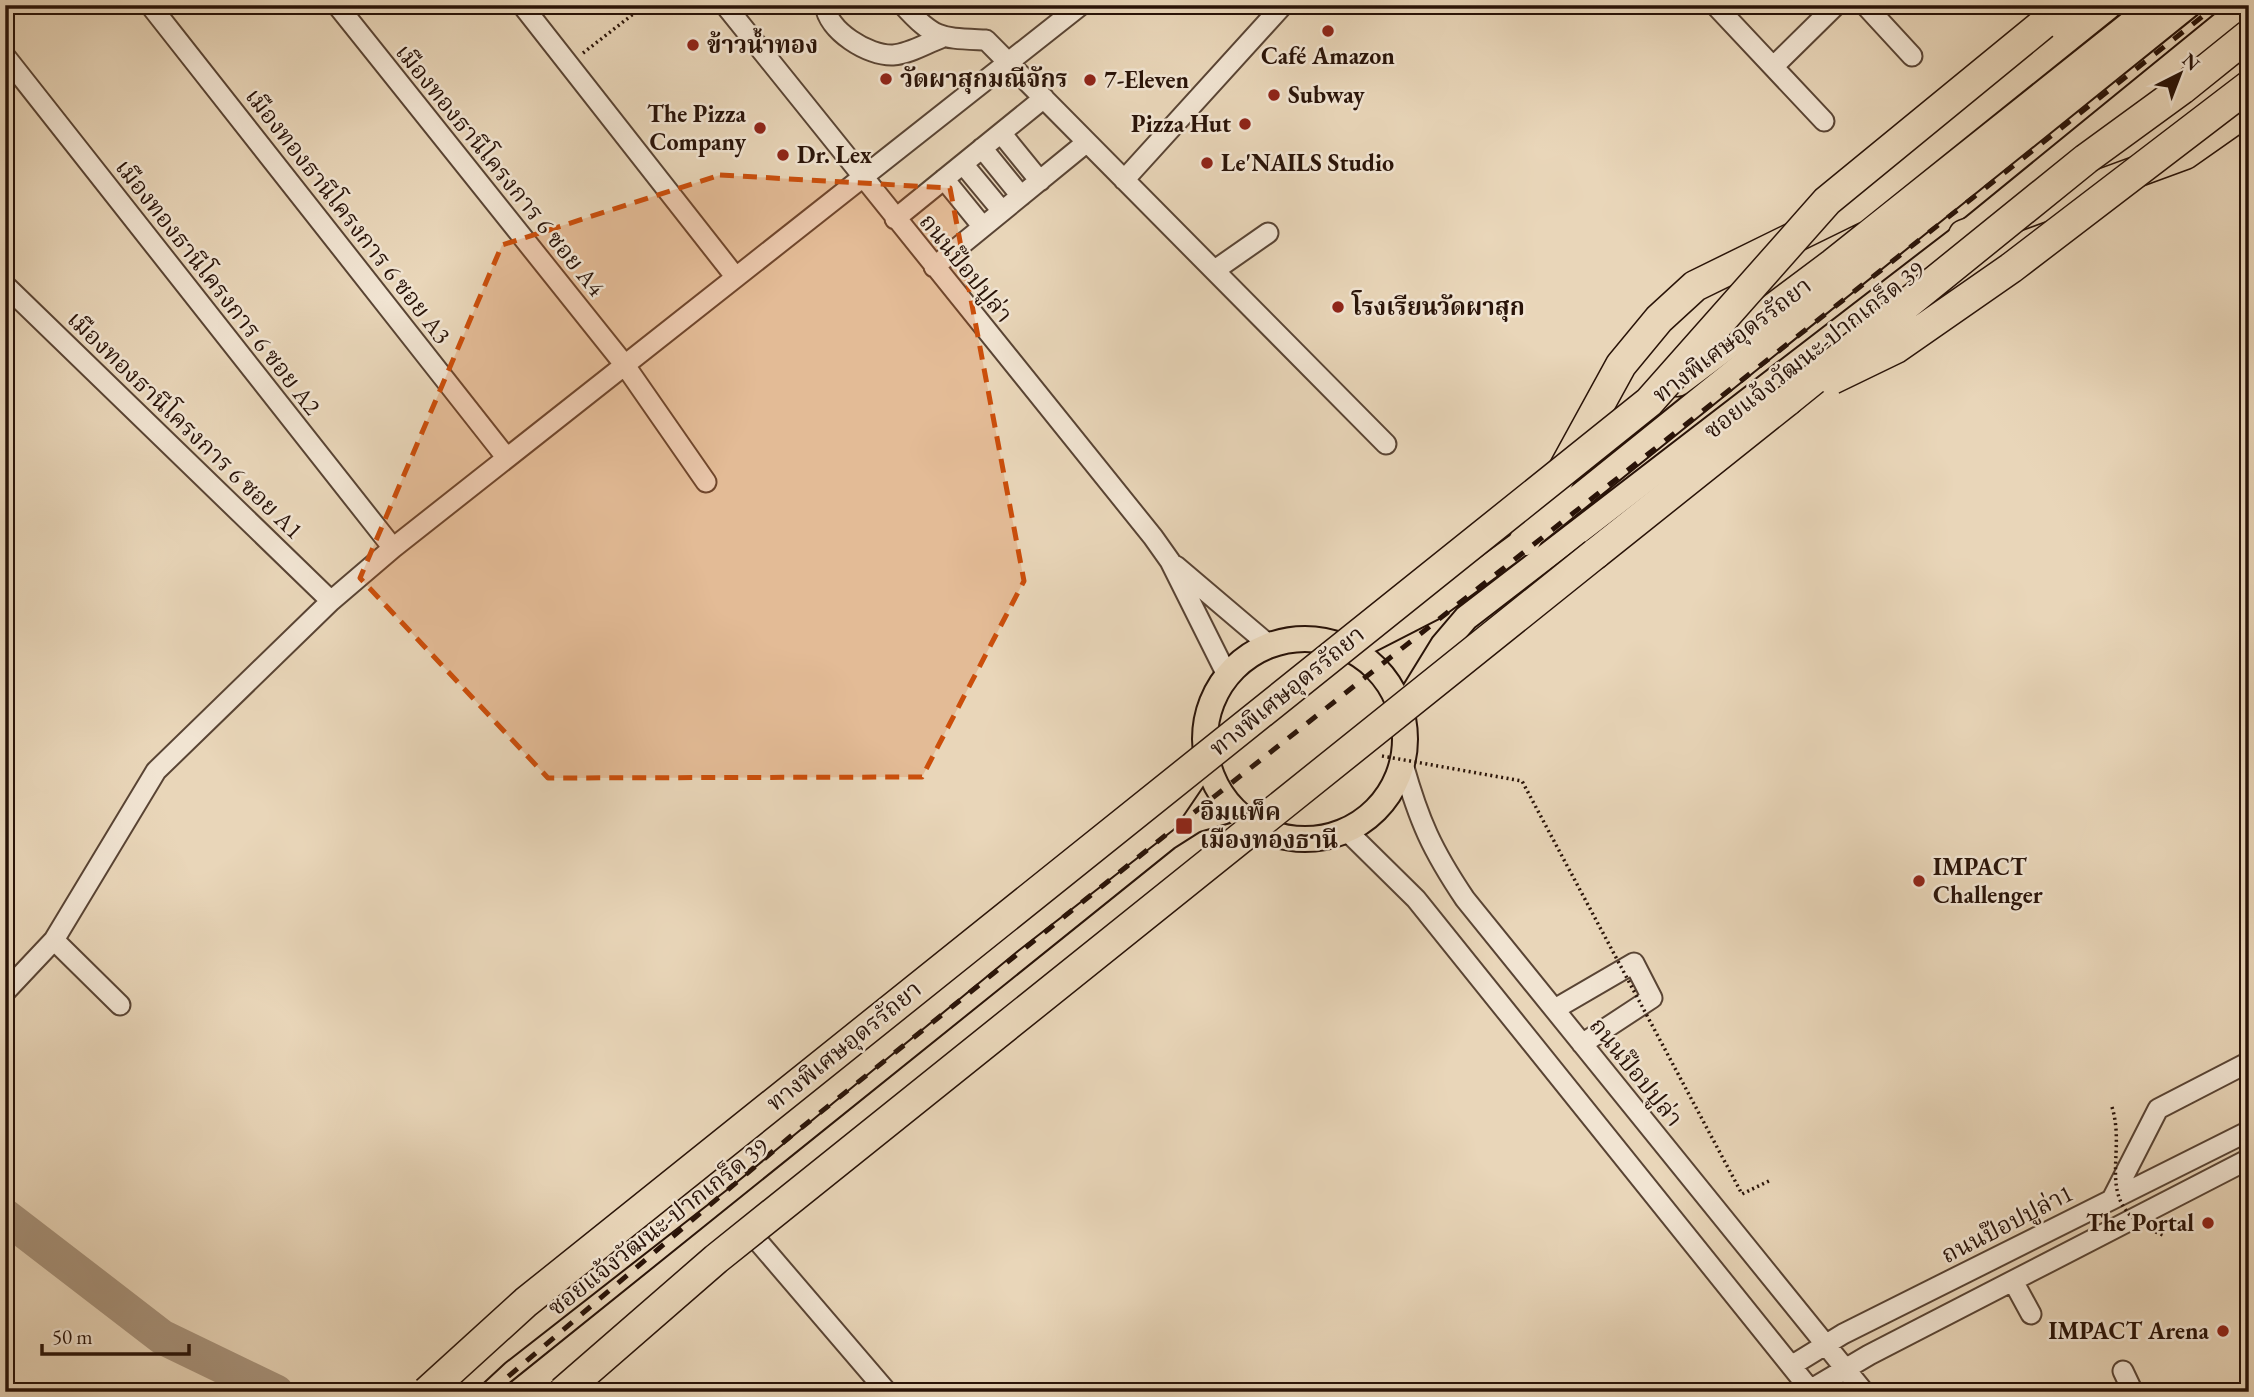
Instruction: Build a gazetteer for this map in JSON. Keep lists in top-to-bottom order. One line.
{"streets":{"highway":["ทางพิเศษอุดรรัถยา"],"main road":["ซอยแจ้งวัฒนะ-ปากเกร็ด 39"],"street":["เมืองทองธานีโครงการ 6 ซอย A4","เมืองทองธานีโครงการ 6 ซอย A3","ถนนป๊อปปูล่า","เมืองทองธานีโครงการ 6 ซอย A2","เมืองทองธานีโครงการ 6 ซอย A1","ถนนป๊อปปูล่า1"]},"crossings":[["ถนนป๊อปปูล่า","ซอยแจ้งวัฒนะ-ปากเกร็ด 39"],["ถนนป๊อปปูล่า","ถนนป๊อปปูล่า1"]],"places":{"other":["Café Amazon","ข้าวน้ำทอง","วัดผาสุกมณีจักร","7-Eleven","Subway","Pizza Hut","The Pizza Company","Dr. Lex","Le'NAILS Studio","โรงเรียนวัดผาสุก","IMPACT Challenger","The Portal","IMPACT Arena"],"transit":["อิมแพ็ค เมืองทองธานี"]},"scale_bar":"50 m","north":"top right"}
